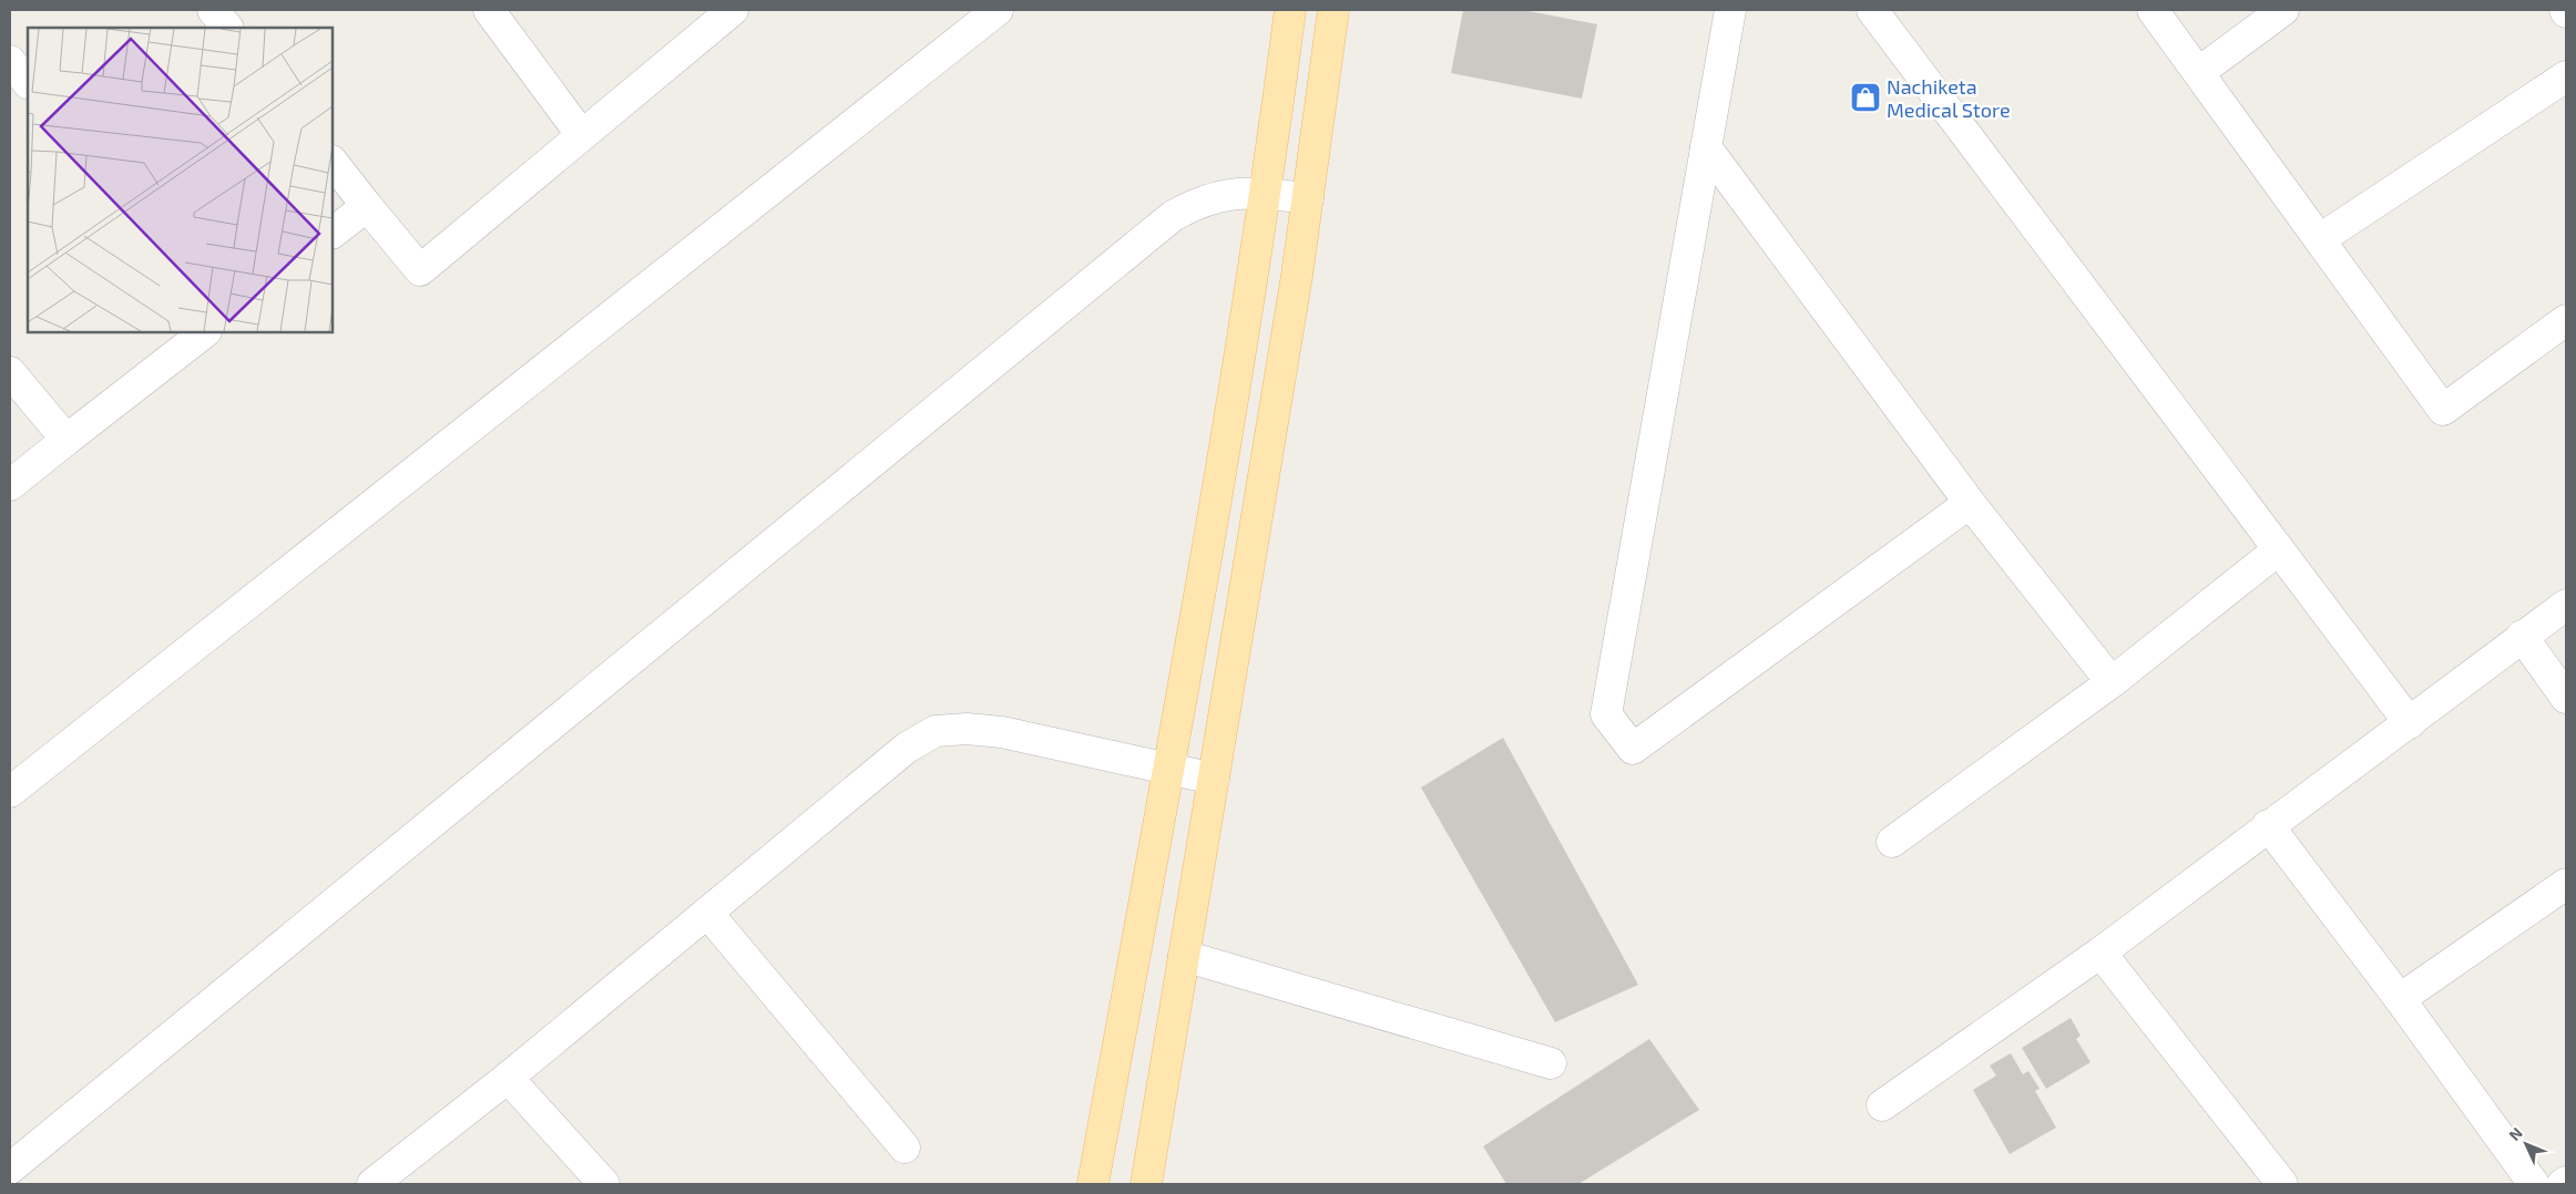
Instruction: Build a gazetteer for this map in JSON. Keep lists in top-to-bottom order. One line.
{"places":{"shop":["Nachiketa Medical Store"]},"north":"top left"}
